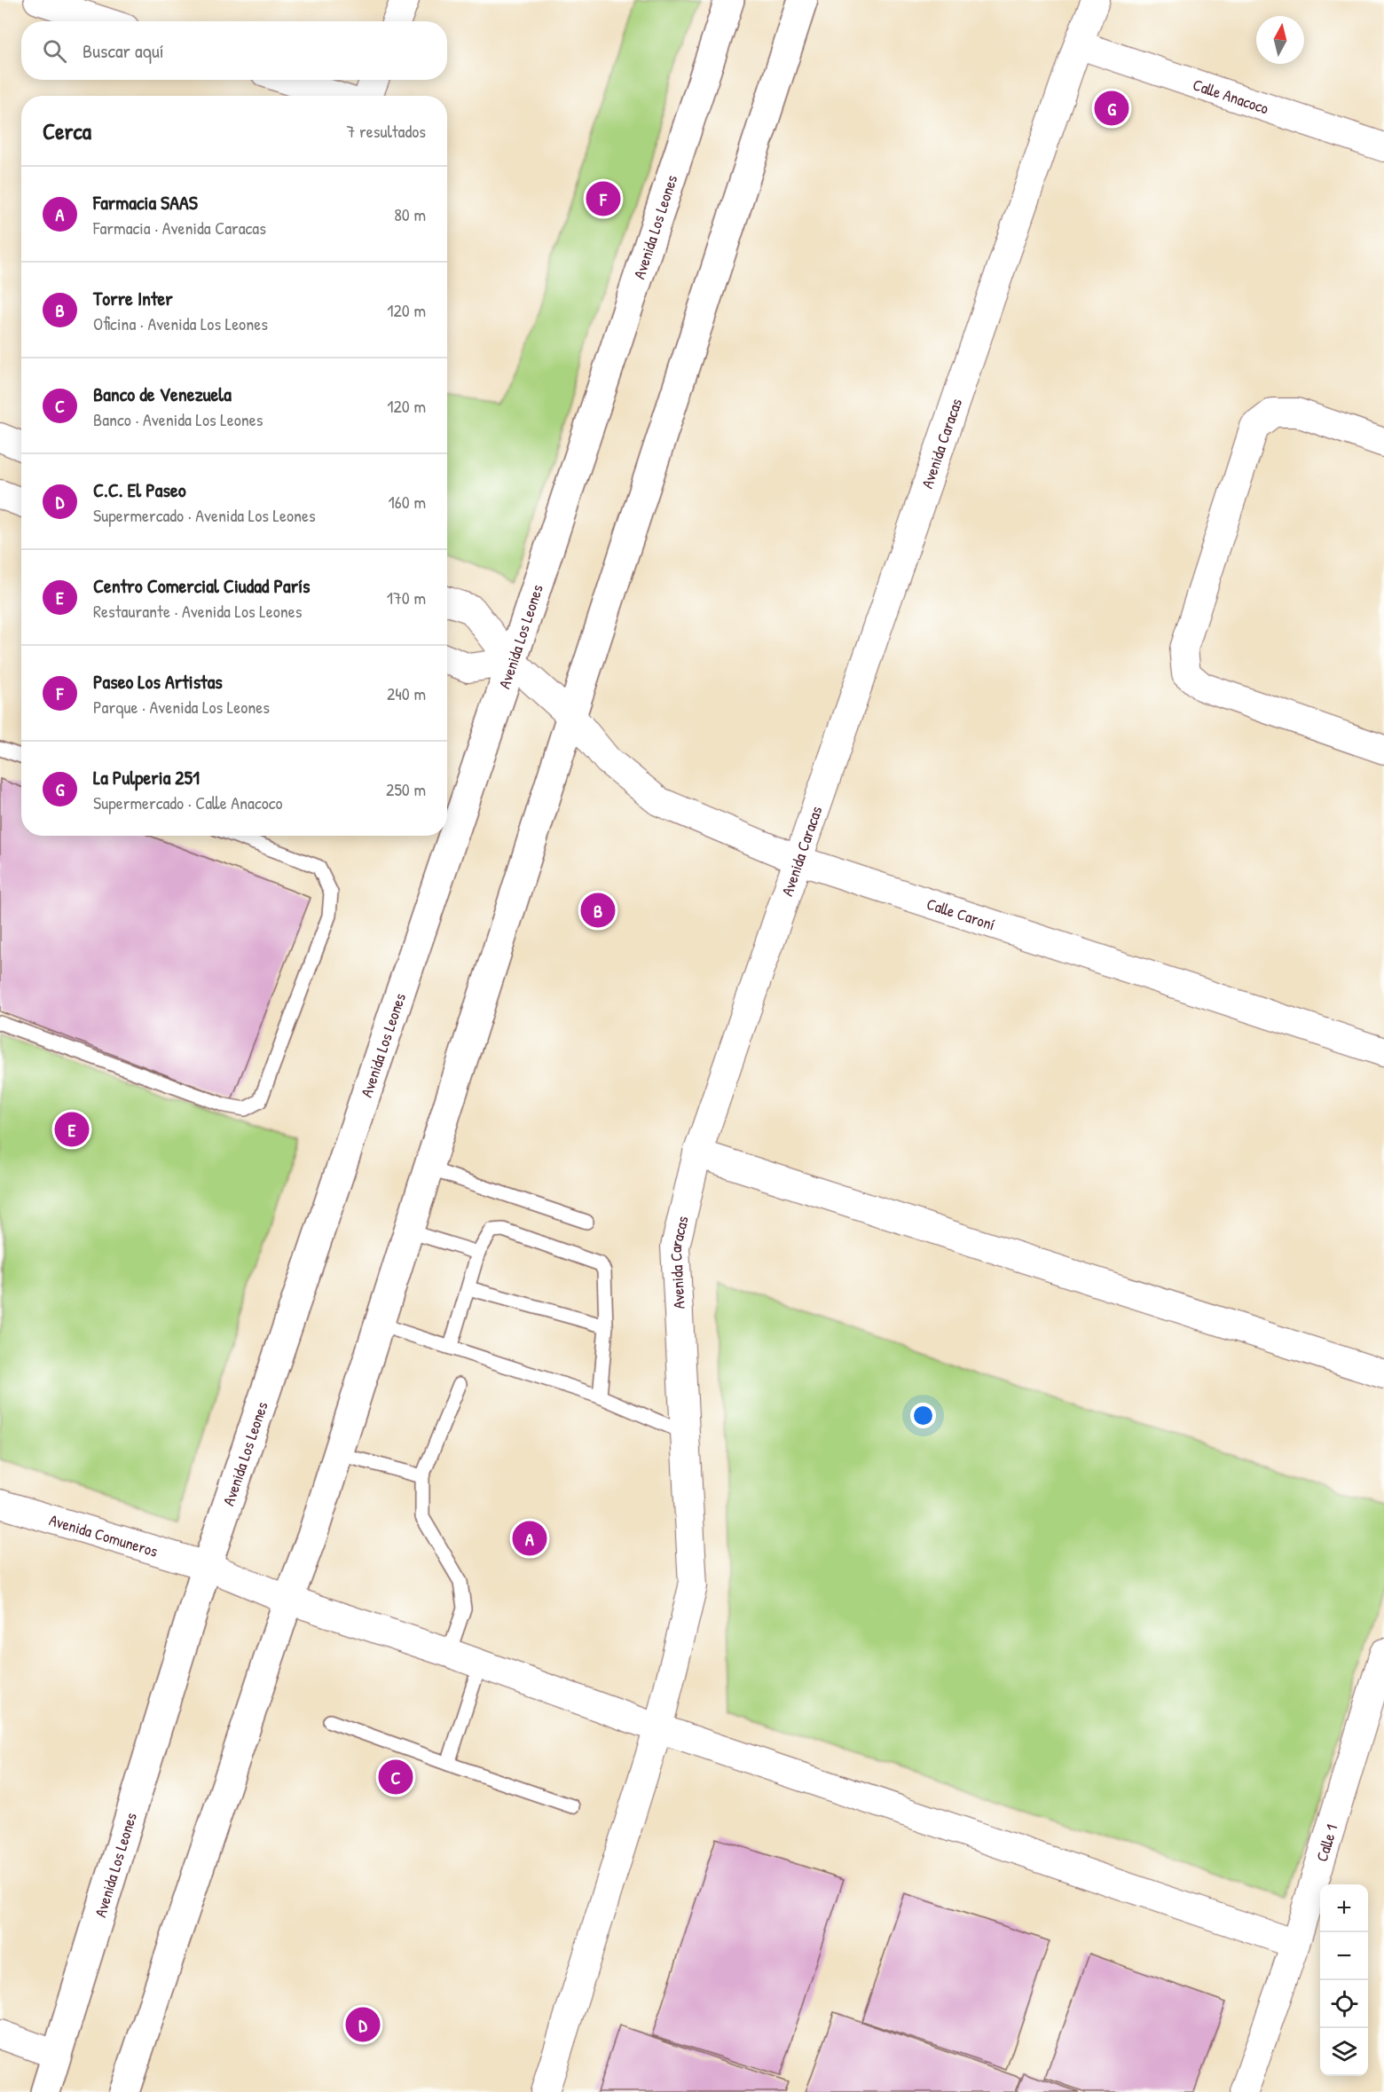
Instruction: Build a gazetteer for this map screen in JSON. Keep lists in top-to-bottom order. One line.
{"streets":{"street":["Calle Anacoco","Avenida Los Leones","Avenida Caracas","Calle Caroní","Avenida Comuneros","Calle 1"]},"crossings":[["Calle Anacoco","Avenida Caracas"],["Avenida Los Leones","Calle Caroní"],["Avenida Los Leones","Avenida Comuneros"],["Avenida Caracas","Calle Caroní"],["Avenida Caracas","Avenida Comuneros"],["Avenida Comuneros","Calle 1"]],"north":"top","page":{"search":"Buscar aquí","pins":["G","F","B","E","A","C","D"],"heading":["Cerca","7 resultados"],"list":[{"mark":"A","name":"Farmacia SAAS","note":"Farmacia · Avenida Caracas","value":"80 m"},{"mark":"B","name":"Torre Inter","note":"Oficina · Avenida Los Leones","value":"120 m"},{"mark":"C","name":"Banco de Venezuela","note":"Banco · Avenida Los Leones","value":"120 m"},{"mark":"D","name":"C.C. El Paseo","note":"Supermercado · Avenida Los Leones","value":"160 m"},{"mark":"E","name":"Centro Comercial Ciudad París","note":"Restaurante · Avenida Los Leones","value":"170 m"},{"mark":"F","name":"Paseo Los Artistas","note":"Parque · Avenida Los Leones","value":"240 m"},{"mark":"G","name":"La Pulperia 251","note":"Supermercado · Calle Anacoco","value":"250 m"}],"map_buttons":["+","−"]}}
